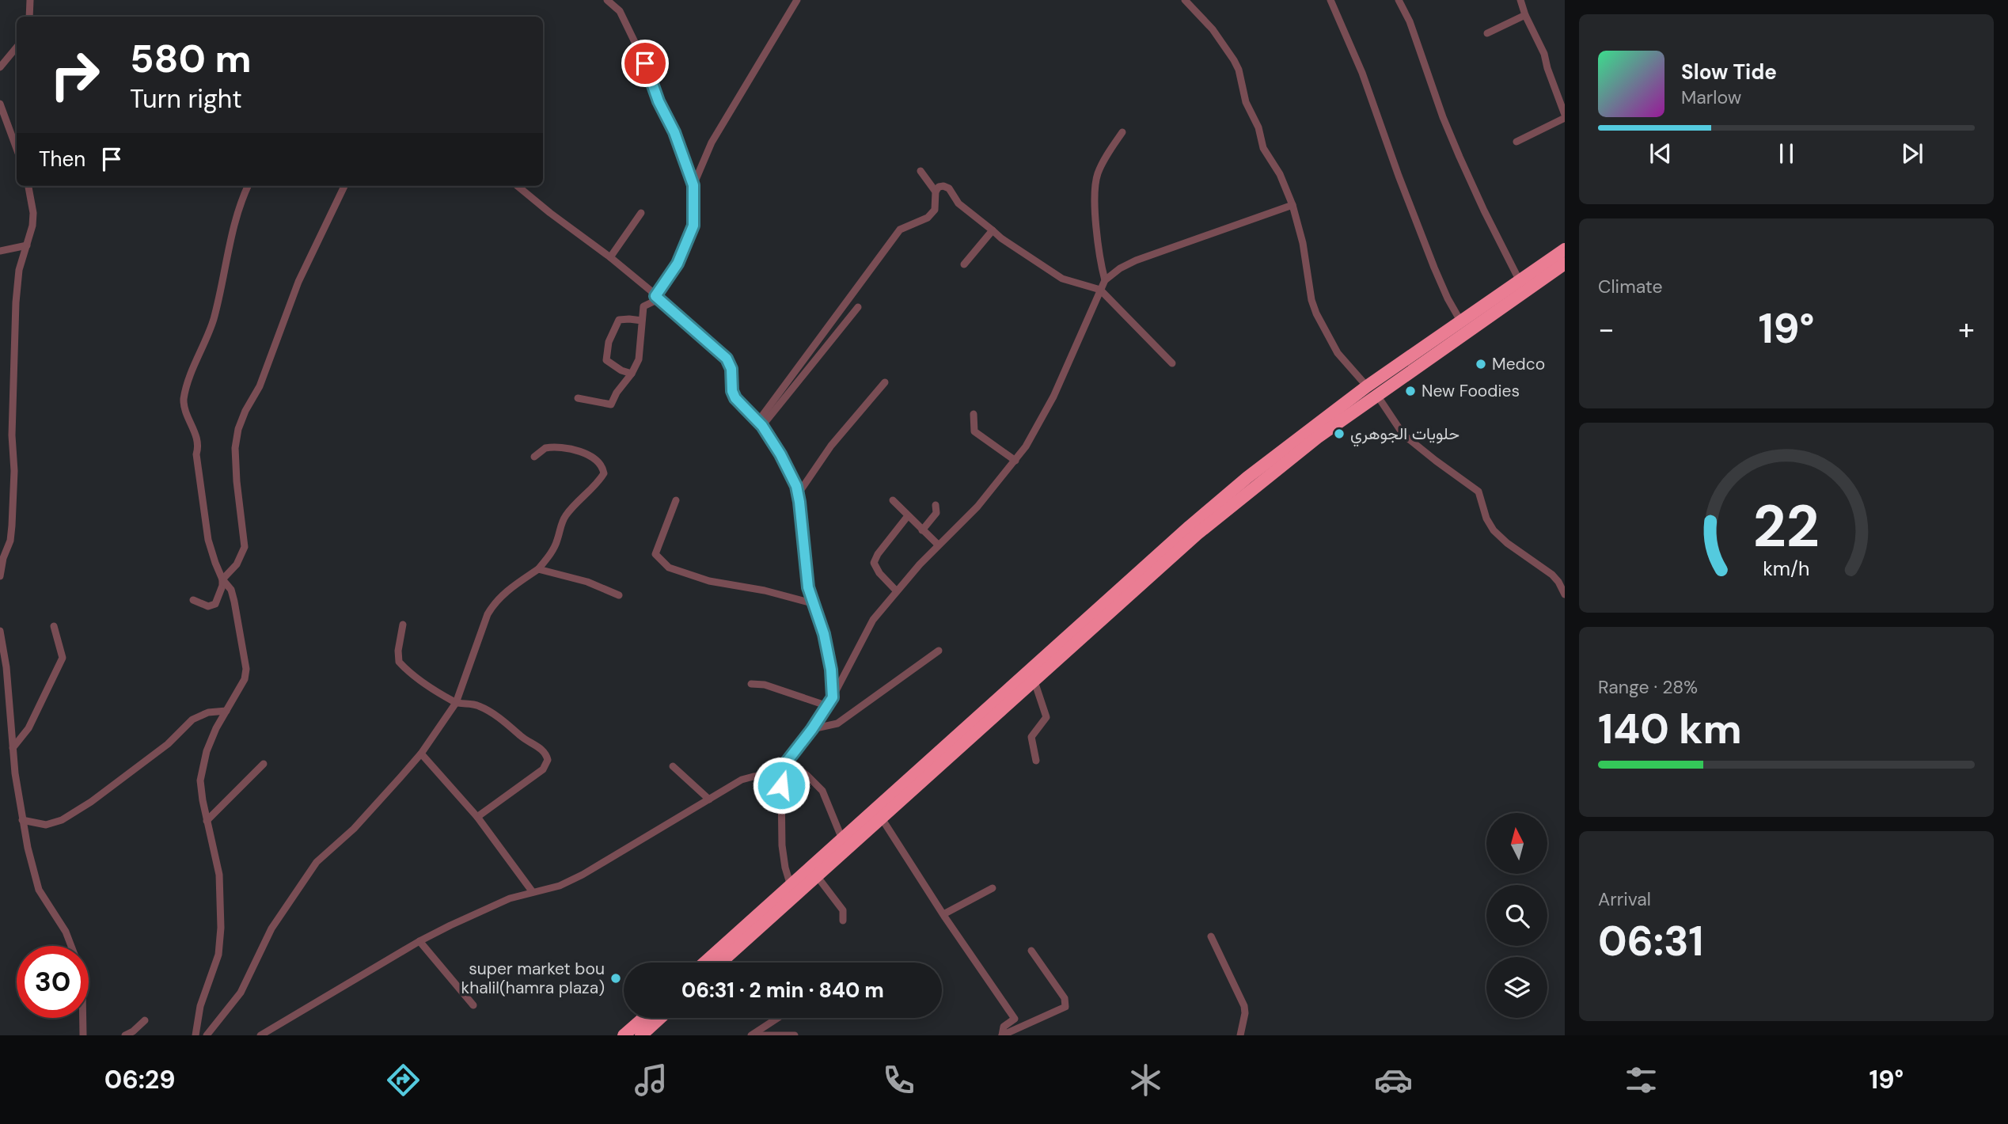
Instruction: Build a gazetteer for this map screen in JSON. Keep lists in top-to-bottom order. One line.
{"places":["Medco","New Foodies","حلويات الجوهري","super market bou khalil(hamra plaza)"],"north":"top","page":{"turn":["580 m","Turn right"],"song":["Slow Tide","Marlow"],"then":"Then","tile":["Climate",["Range · 28%","140 km"],["Arrival","06:31"]],"heat":["−","19°","+"],"limit":"30","trip":"06:31 · 2 min · 840 m","tabs":["06:29","19°"],"gauge":["22","km/h"]}}
